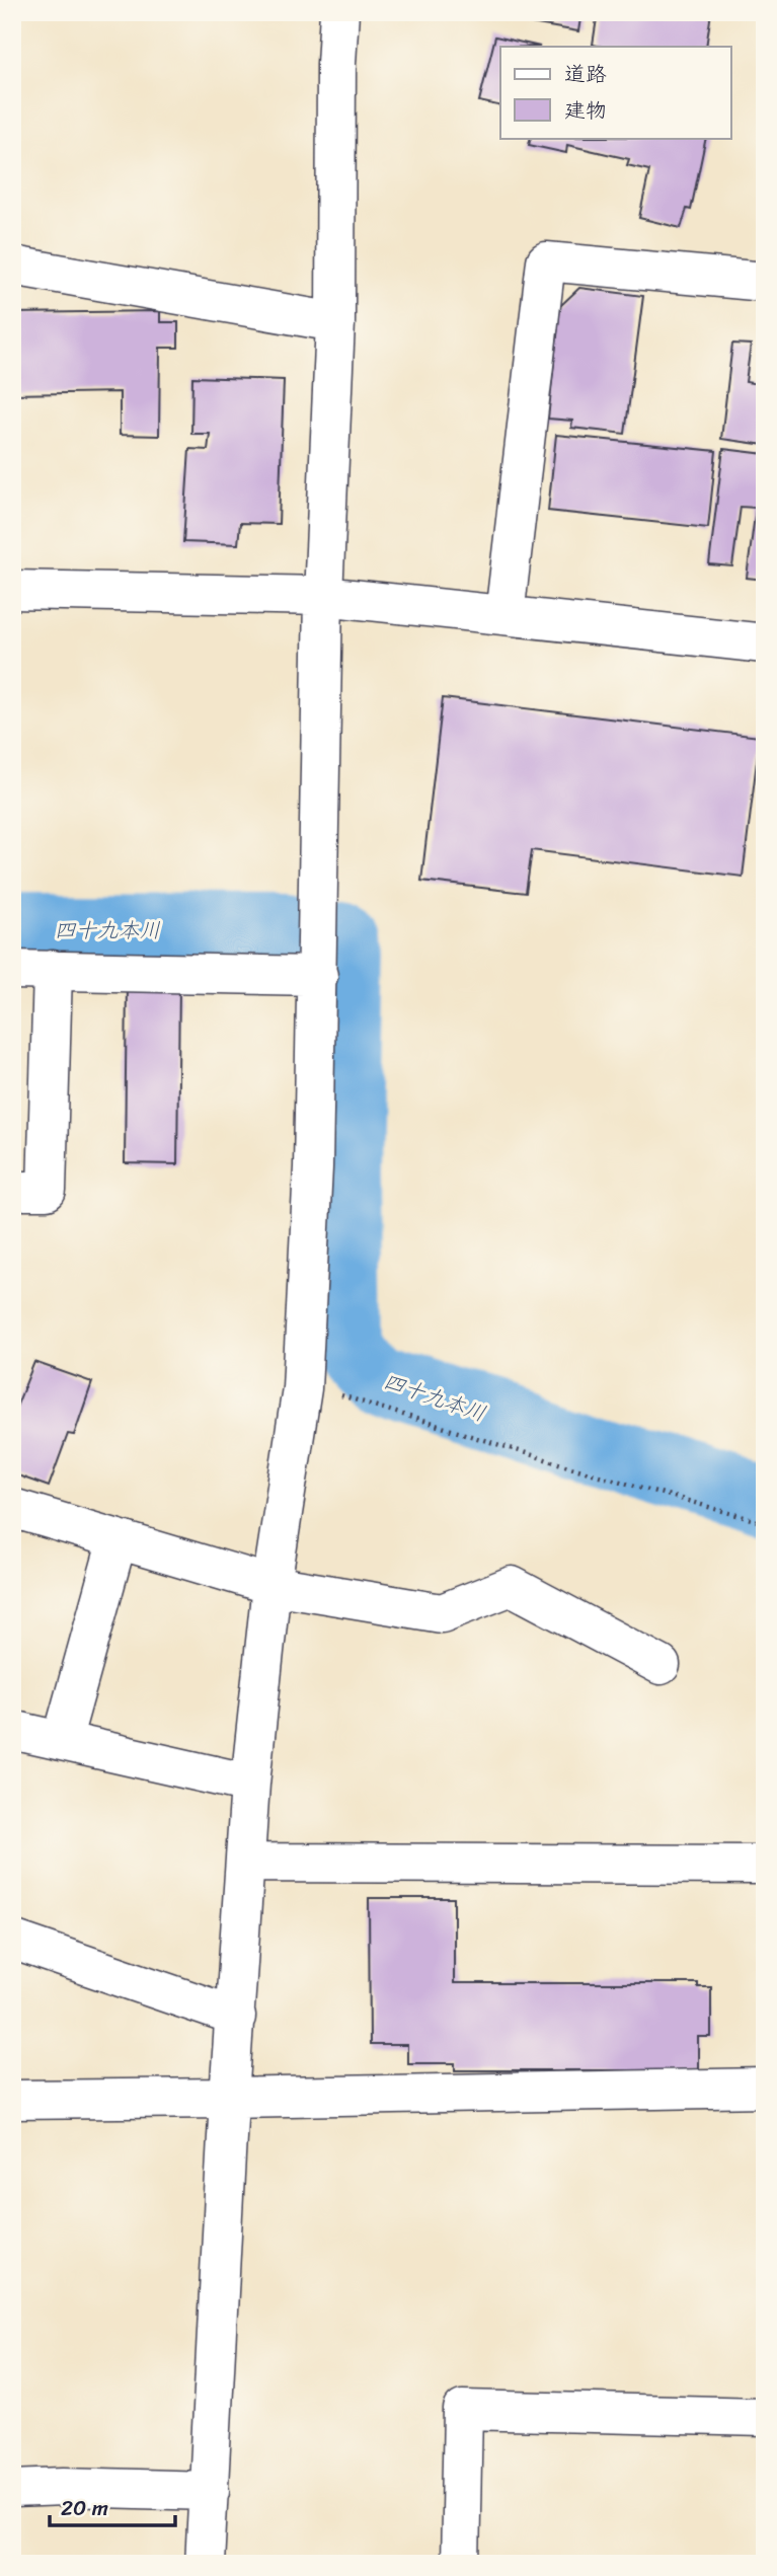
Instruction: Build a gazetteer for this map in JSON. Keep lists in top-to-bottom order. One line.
{"water":["四十九本川"],"legend":["道路","建物"],"scale_bar":"20 m"}
